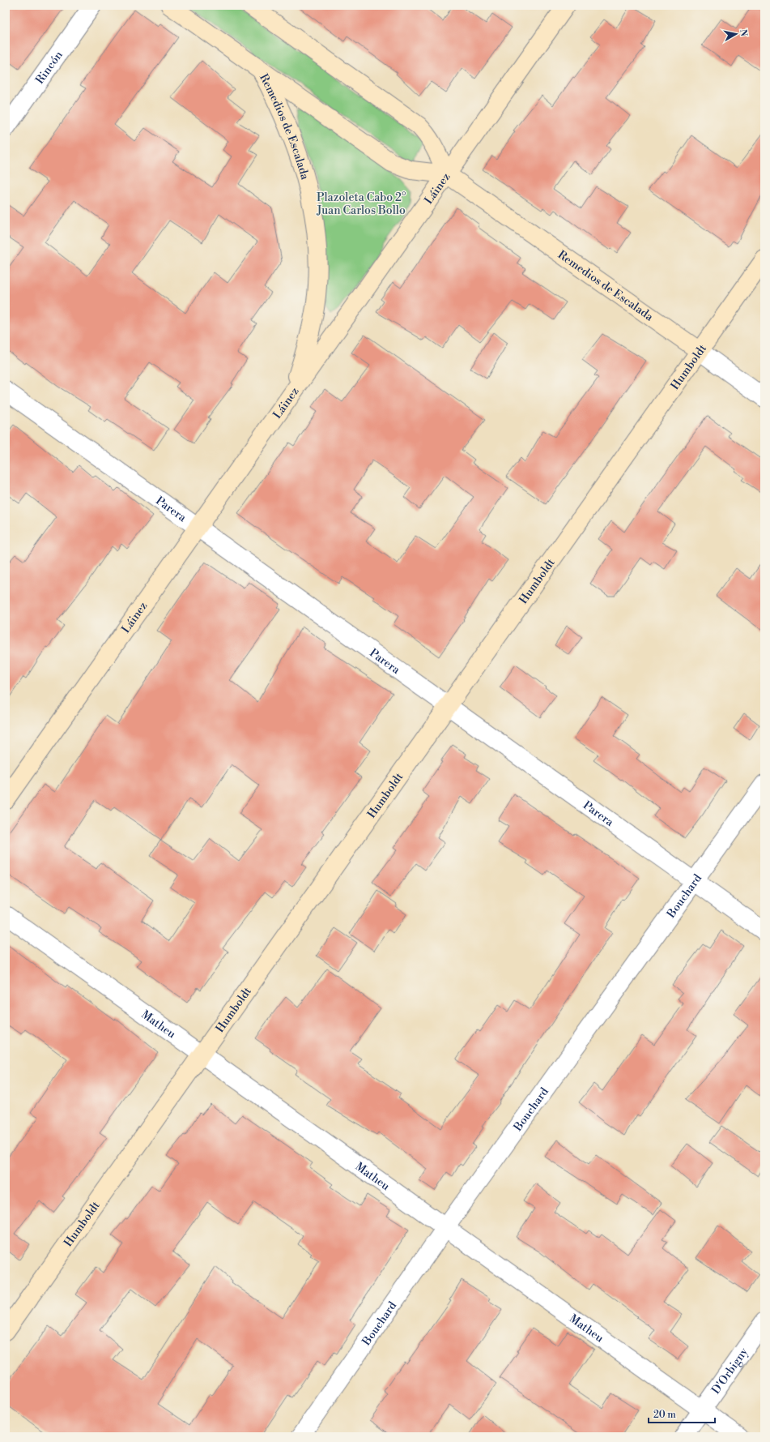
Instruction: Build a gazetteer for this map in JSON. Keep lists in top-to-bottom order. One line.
{"streets":{"main road":["Remedios de Escalada","Láinez","Humboldt"],"street":["Rincón","Parera","Bouchard","Matheu","D'Orbigny"]},"crossings":[["Remedios de Escalada","Láinez"],["Remedios de Escalada","Humboldt"],["Láinez","Parera"],["Humboldt","Parera"],["Humboldt","Matheu"],["Parera","Bouchard"],["Bouchard","Matheu"],["Matheu","D'Orbigny"]],"parks":["Plazoleta Cabo 2° Juan Carlos Bollo"],"scale_bar":"20 m","north":"right"}
